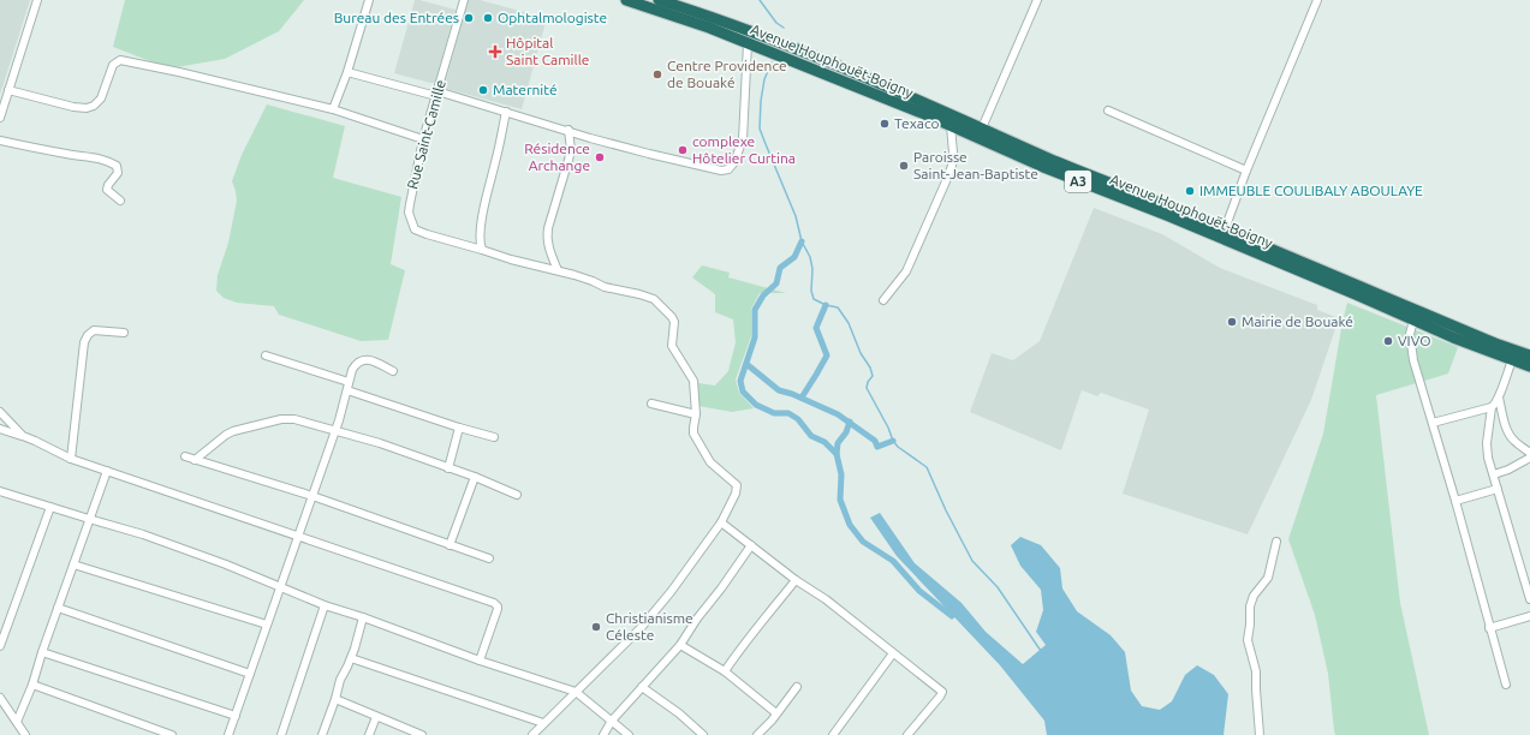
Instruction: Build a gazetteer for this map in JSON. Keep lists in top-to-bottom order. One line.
{"streets":{"highway":["Avenue Houphouët-Boigny","A3"],"street":["Rue Saint-Camille"]},"places":{"other":["Bureau des Entrées","Ophtalmologiste","Centre Providence de Bouaké","Maternité","Texaco","complexe Hôtelier Curtina","Résidence Archange","Paroisse Saint-Jean-Baptiste","IMMEUBLE COULIBALY ABOULAYE","Mairie de Bouaké","VIVO","Christianisme Céleste"],"health":["Hôpital Saint Camille"]}}
